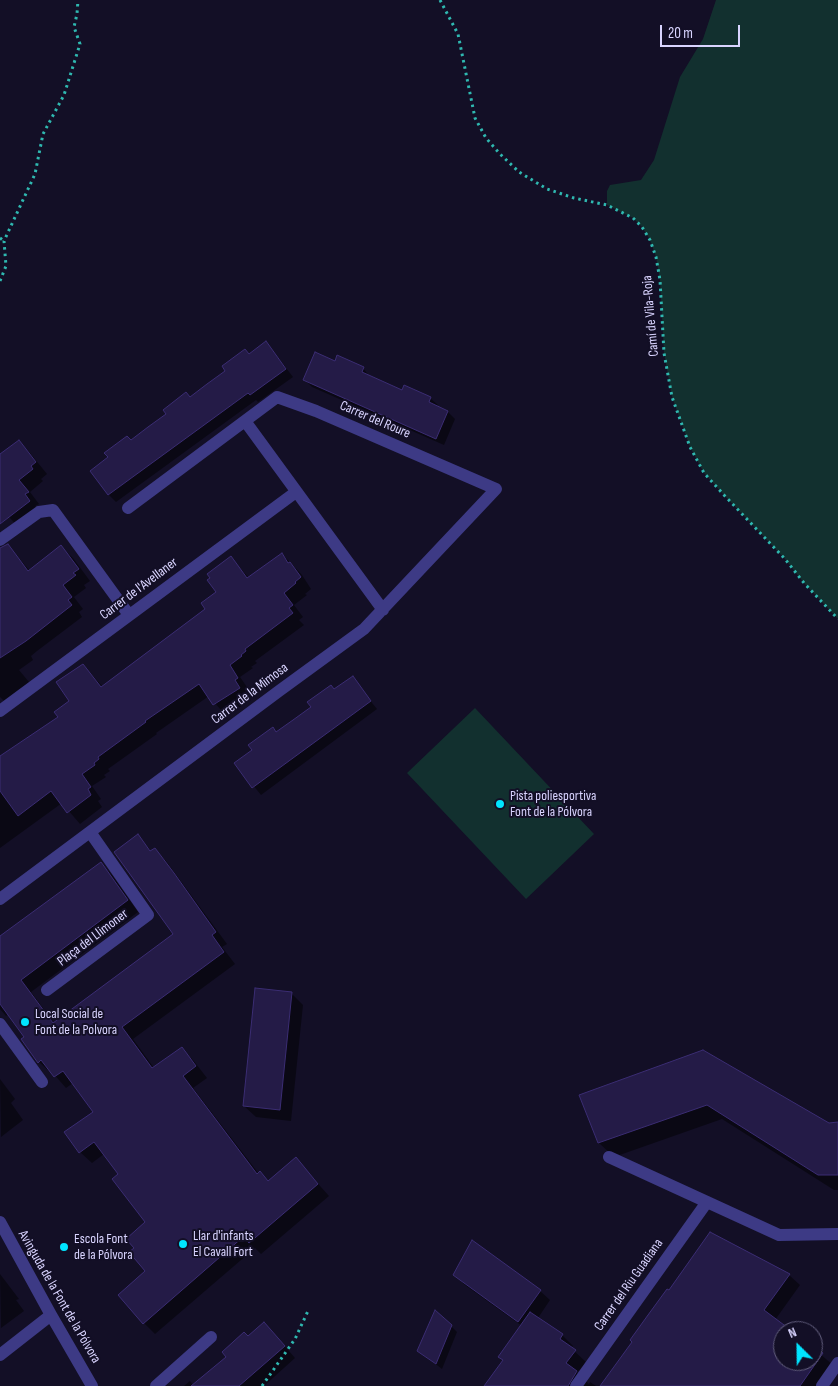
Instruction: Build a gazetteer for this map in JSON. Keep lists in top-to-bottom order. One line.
{"streets":{"street":["Carrer del Roure","Carrer de l'Avellaner","Carrer de la Mimosa","Plaça del Llimoner","Carrer del Riu Guadiana","Avinguda de la Font de la Pólvora"],"path":["Camí de Vila-Roja"]},"crossings":[["Carrer del Roure","Carrer de la Mimosa"],["Carrer de la Mimosa","Plaça del Llimoner"]],"places":["Pista poliesportiva Font de la Pólvora","Local Social de Font de la Polvora","Llar d'infants El Cavall Fort","Escola Font de la Pólvora"],"scale_bar":"20 m","north":"top left"}
